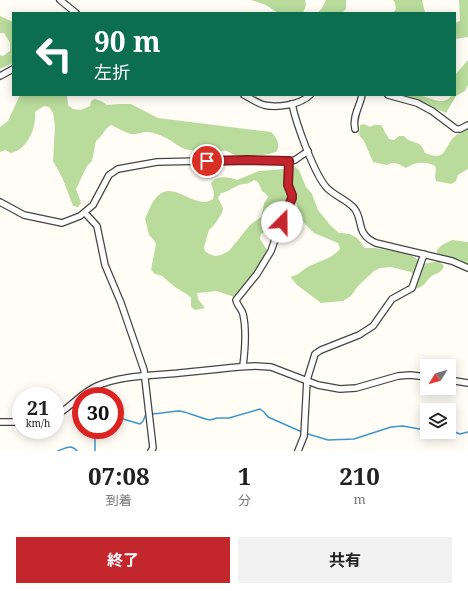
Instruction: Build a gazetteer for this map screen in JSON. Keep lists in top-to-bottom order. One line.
{"north":"bottom left","page":{"turn":["90 m","左折"],"speed":"21 km/h","limit":"30","eta":["07:08","到着","1","分","210","m"],"buttons":["終了","共有"]}}
